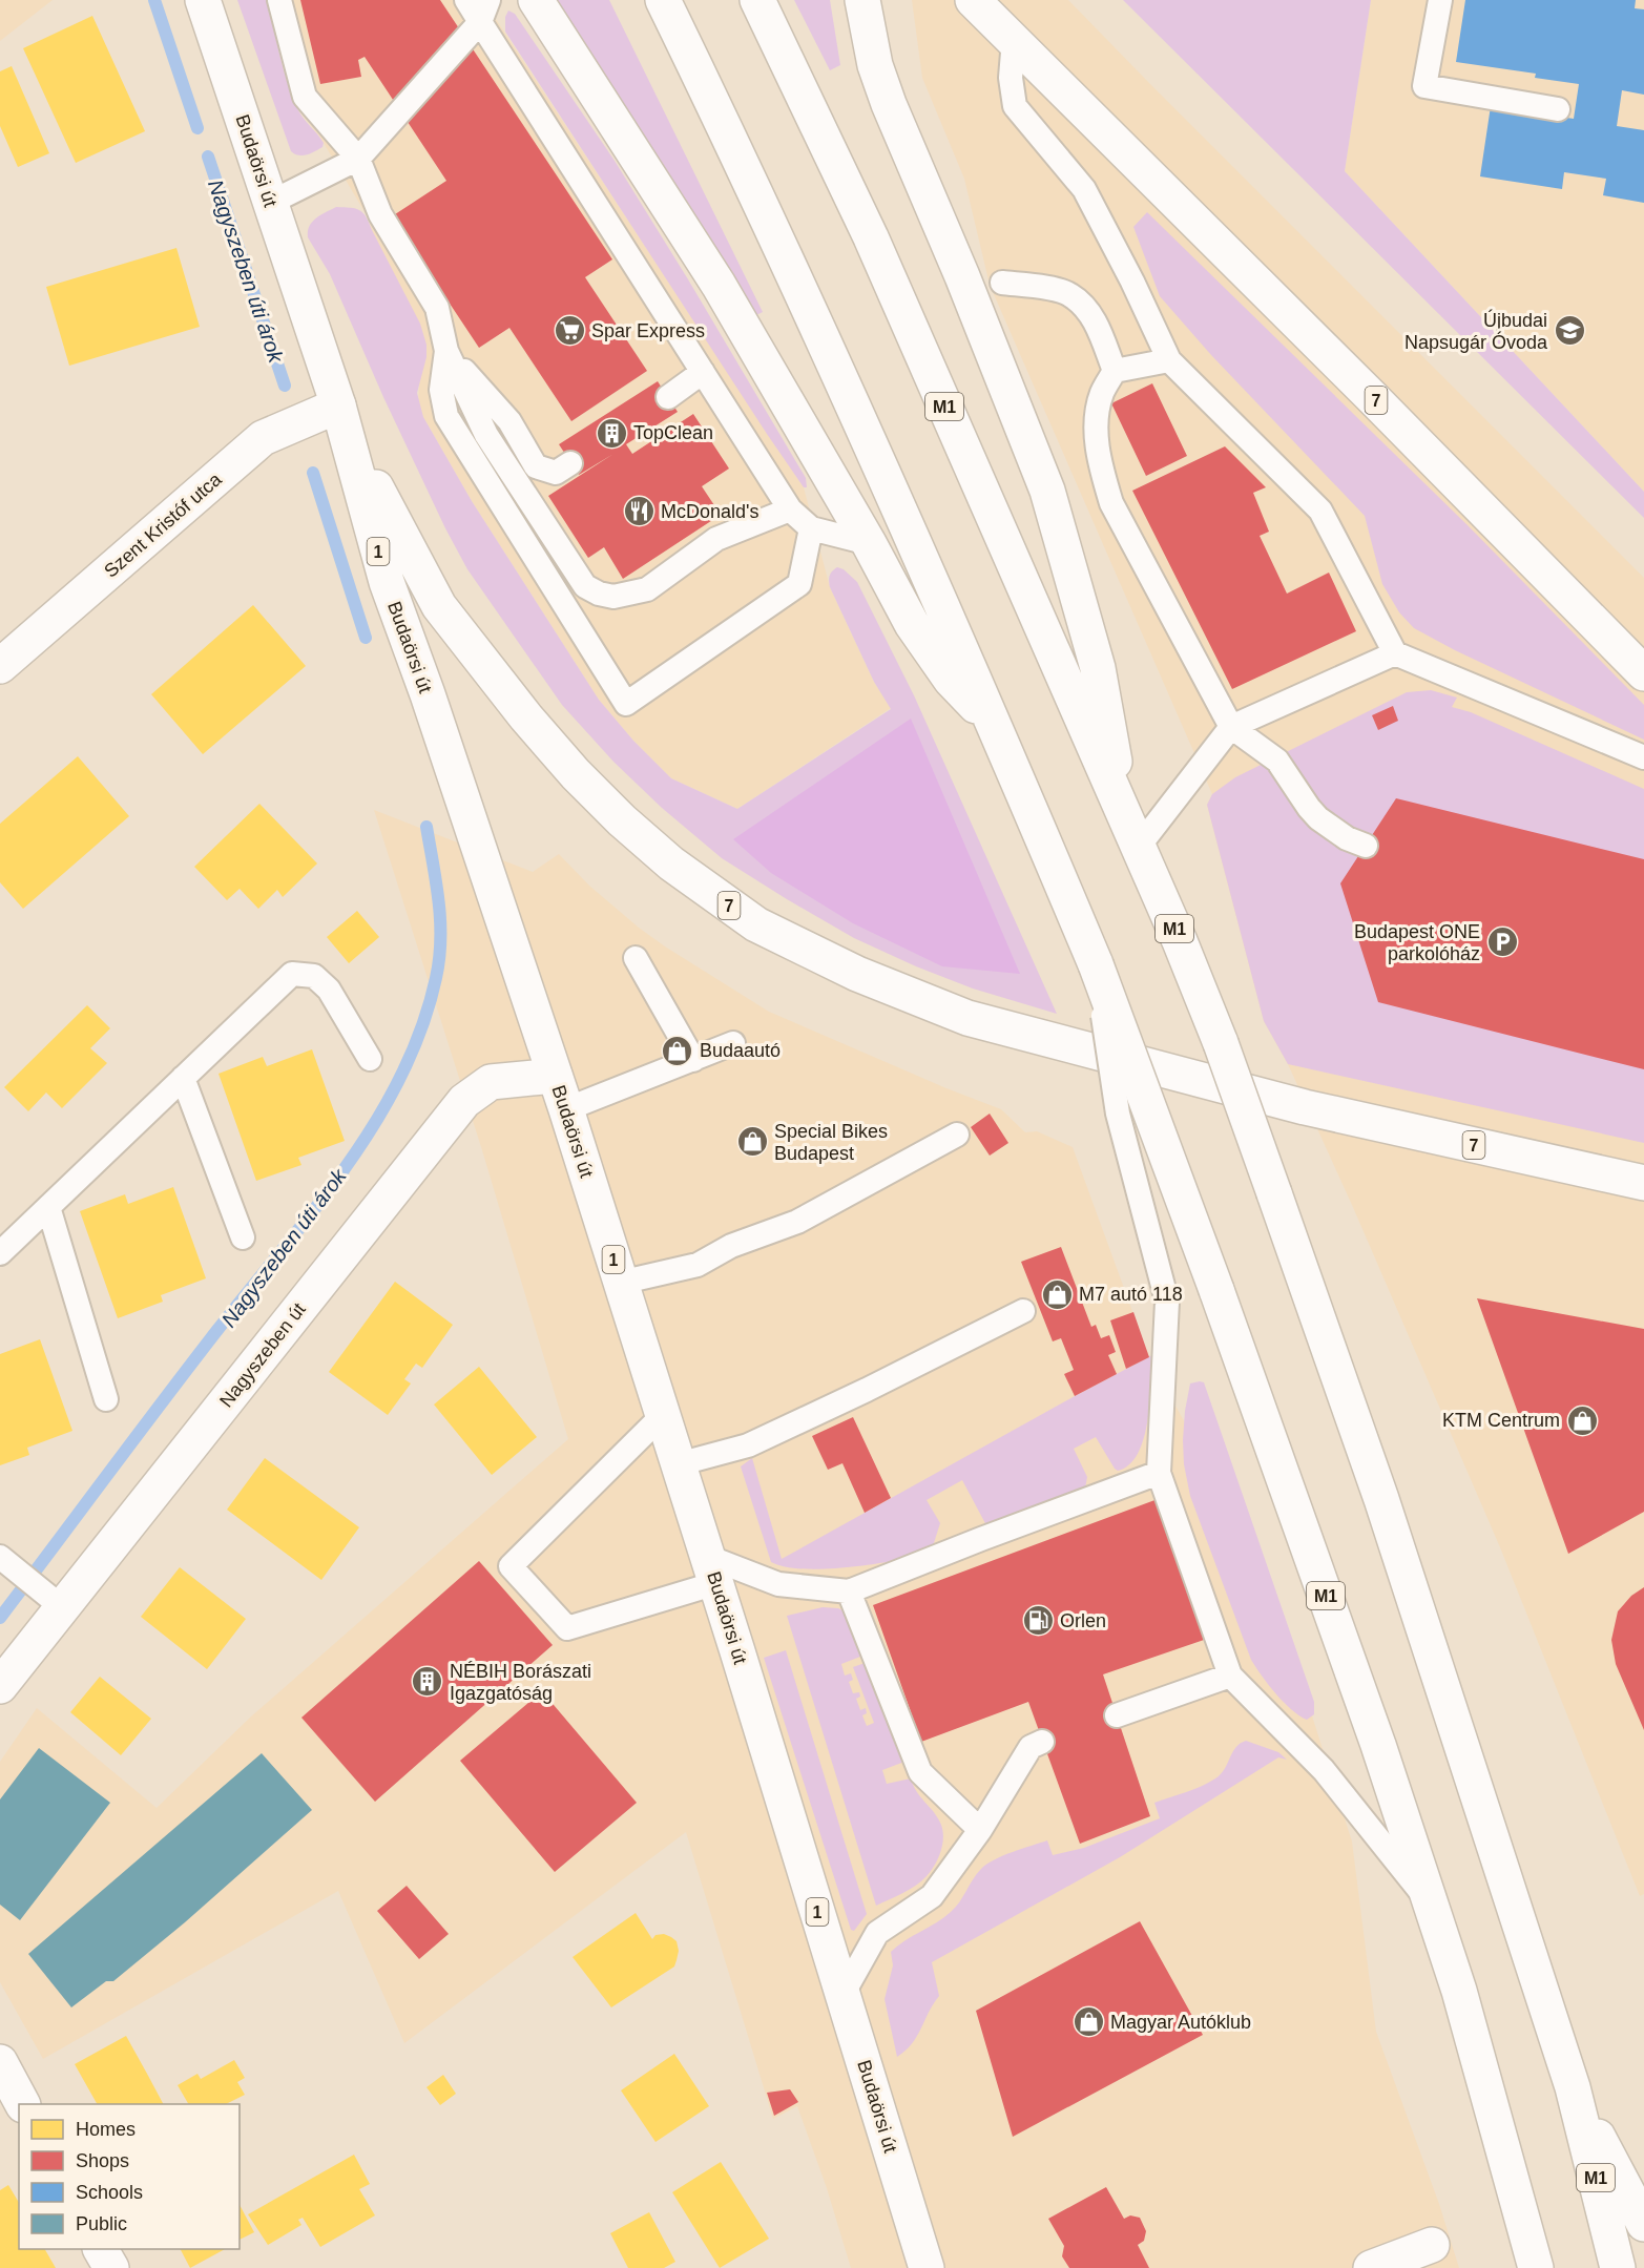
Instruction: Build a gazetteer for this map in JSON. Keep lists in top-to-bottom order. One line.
{"streets":{"main road":["Budaörsi út","7","M1","Szent Kristóf utca","1","Nagyszeben út"]},"crossings":[["Budaörsi út","7"],["Budaörsi út","Szent Kristóf utca"],["Budaörsi út","Nagyszeben út"],["7","Szent Kristóf utca"]],"water":["Nagyszeben úti árok"],"places":{"supermarket":["Spar Express"],"school or university":["Újbudai Napsugár Óvoda"],"building":["TopClean","NÉBIH Borászati Igazgatóság"],"restaurant":["McDonald's"],"parking":["Budapest ONE parkolóház"],"shop":["Budaautó","Special Bikes Budapest","M7 autó 118","KTM Centrum","Magyar Autóklub"],"fuel station":["Orlen"]},"legend":["Homes","Shops","Schools","Public"]}
